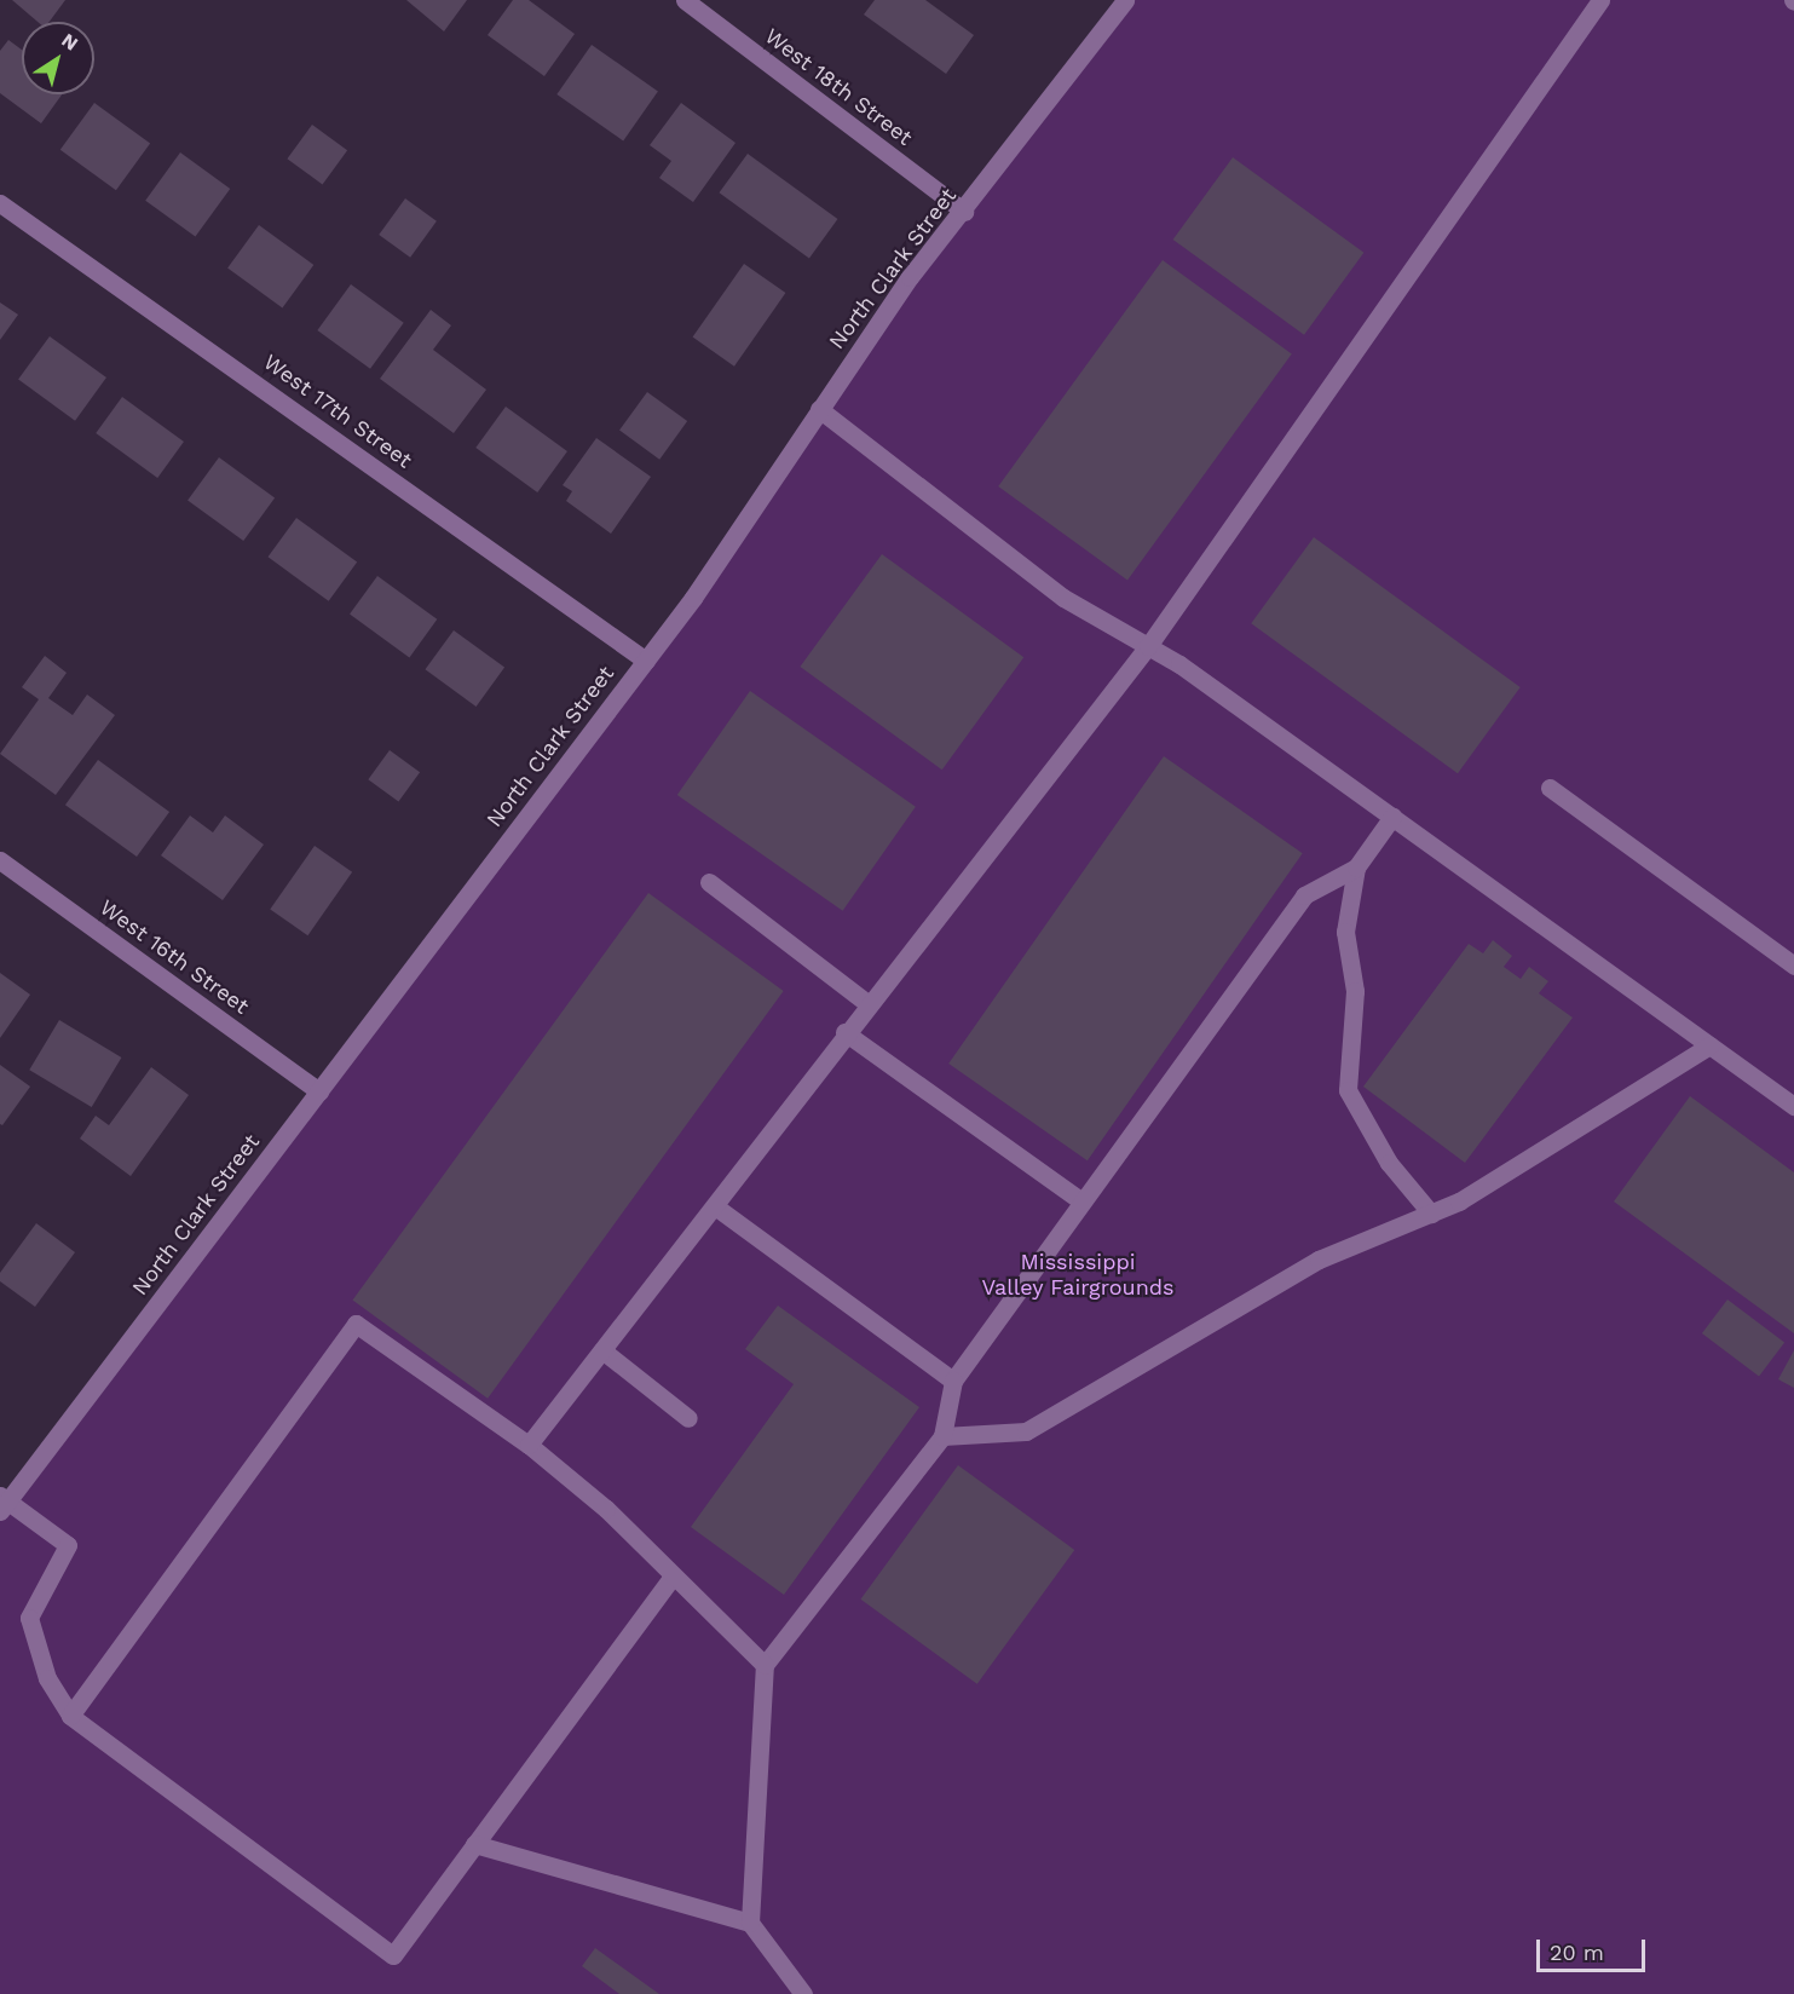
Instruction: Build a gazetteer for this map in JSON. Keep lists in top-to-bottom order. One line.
{"streets":{"street":["West 18th Street","North Clark Street","West 17th Street","West 16th Street"]},"crossings":[["West 18th Street","North Clark Street"],["North Clark Street","West 17th Street"],["North Clark Street","West 16th Street"]],"parks":["Mississippi Valley Fairgrounds"],"scale_bar":"20 m","north":"top right"}
